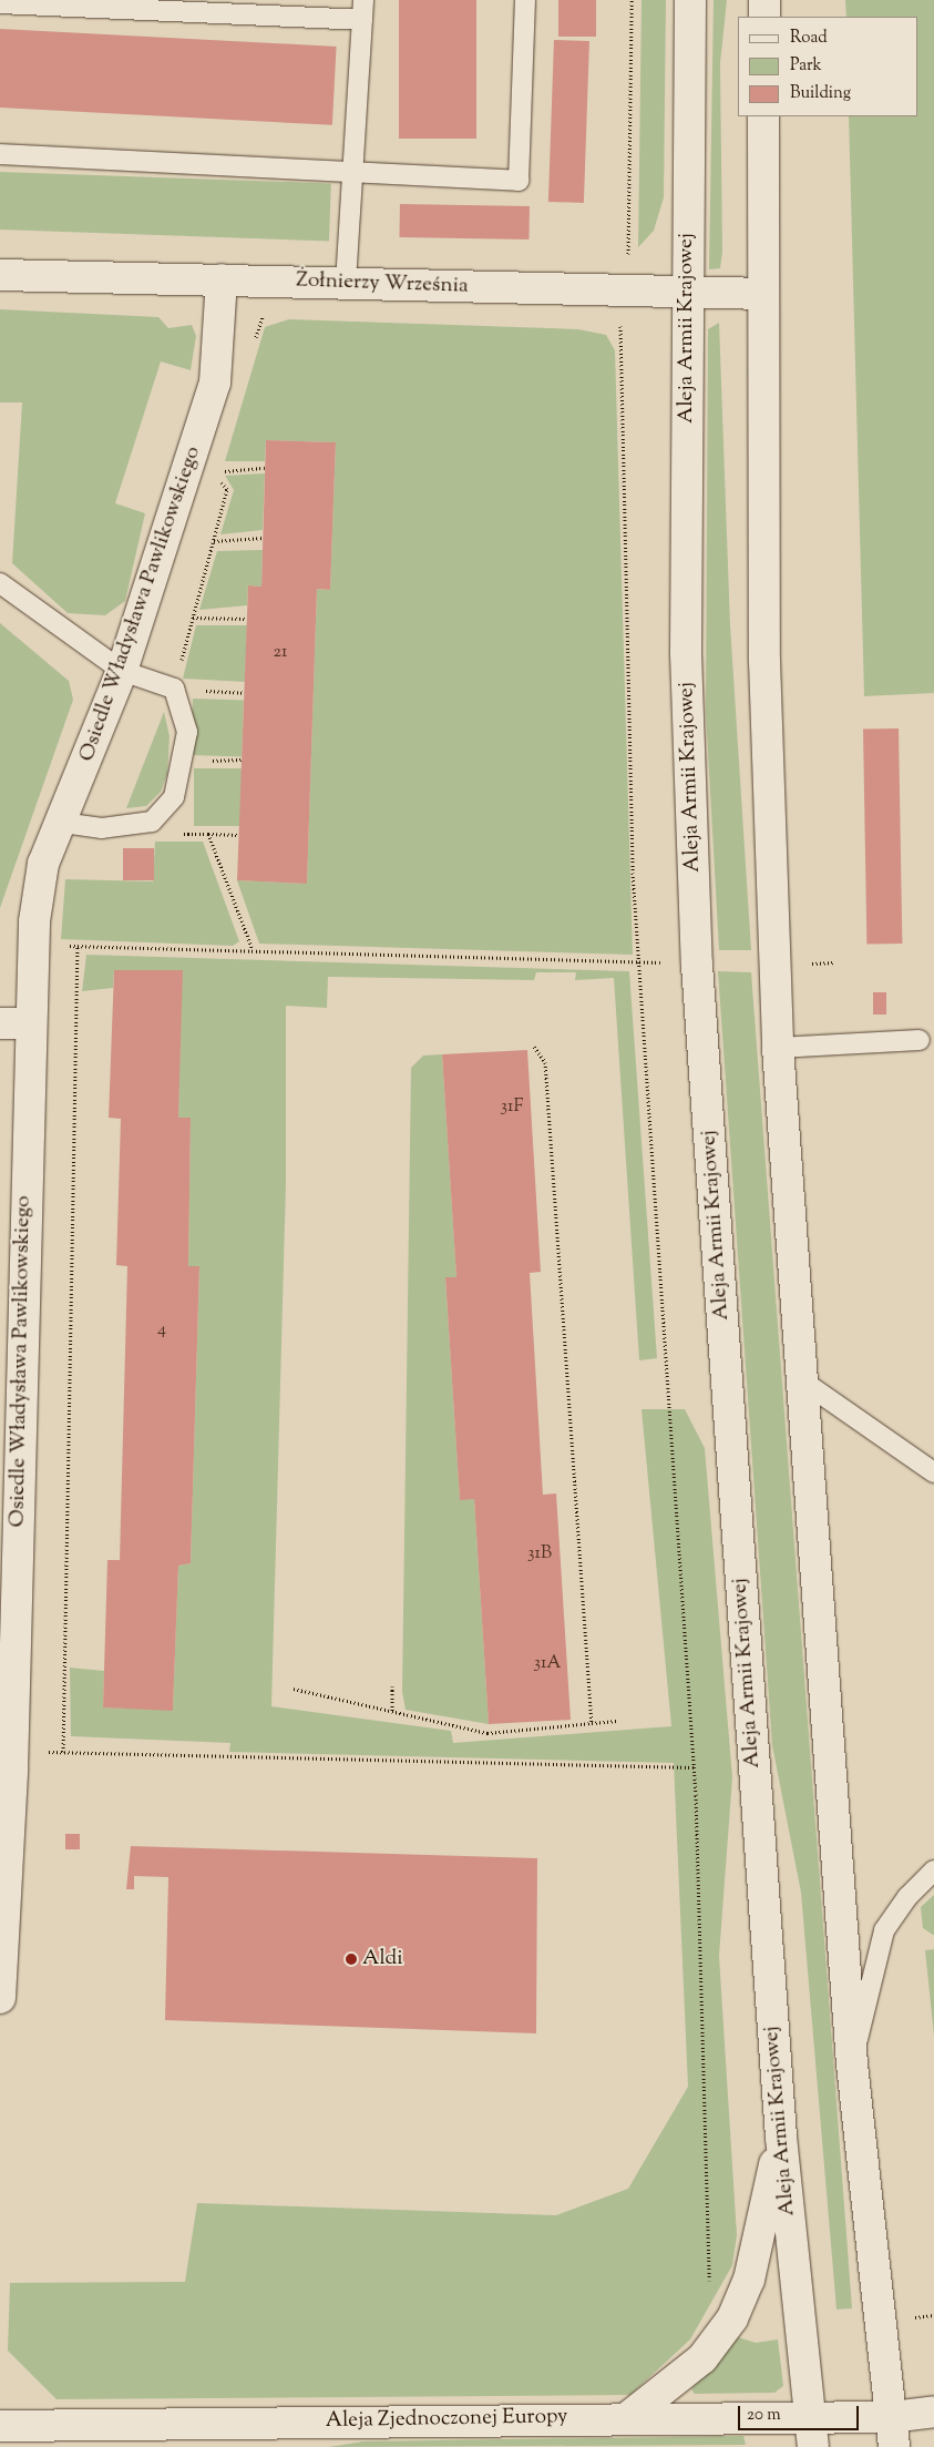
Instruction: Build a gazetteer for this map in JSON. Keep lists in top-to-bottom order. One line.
{"streets":{"street":["Żołnierzy Września","Aleja Armii Krajowej","Osiedle Władysława Pawlikowskiego","Aleja Zjednoczonej Europy"]},"crossings":[["Żołnierzy Września","Aleja Armii Krajowej"],["Żołnierzy Września","Osiedle Władysława Pawlikowskiego"],["Aleja Armii Krajowej","Aleja Zjednoczonej Europy"]],"places":["Aldi"],"house_numbers":["21","31F","4","31B","31A"],"legend":["Road","Park","Building"],"scale_bar":"20 m"}
